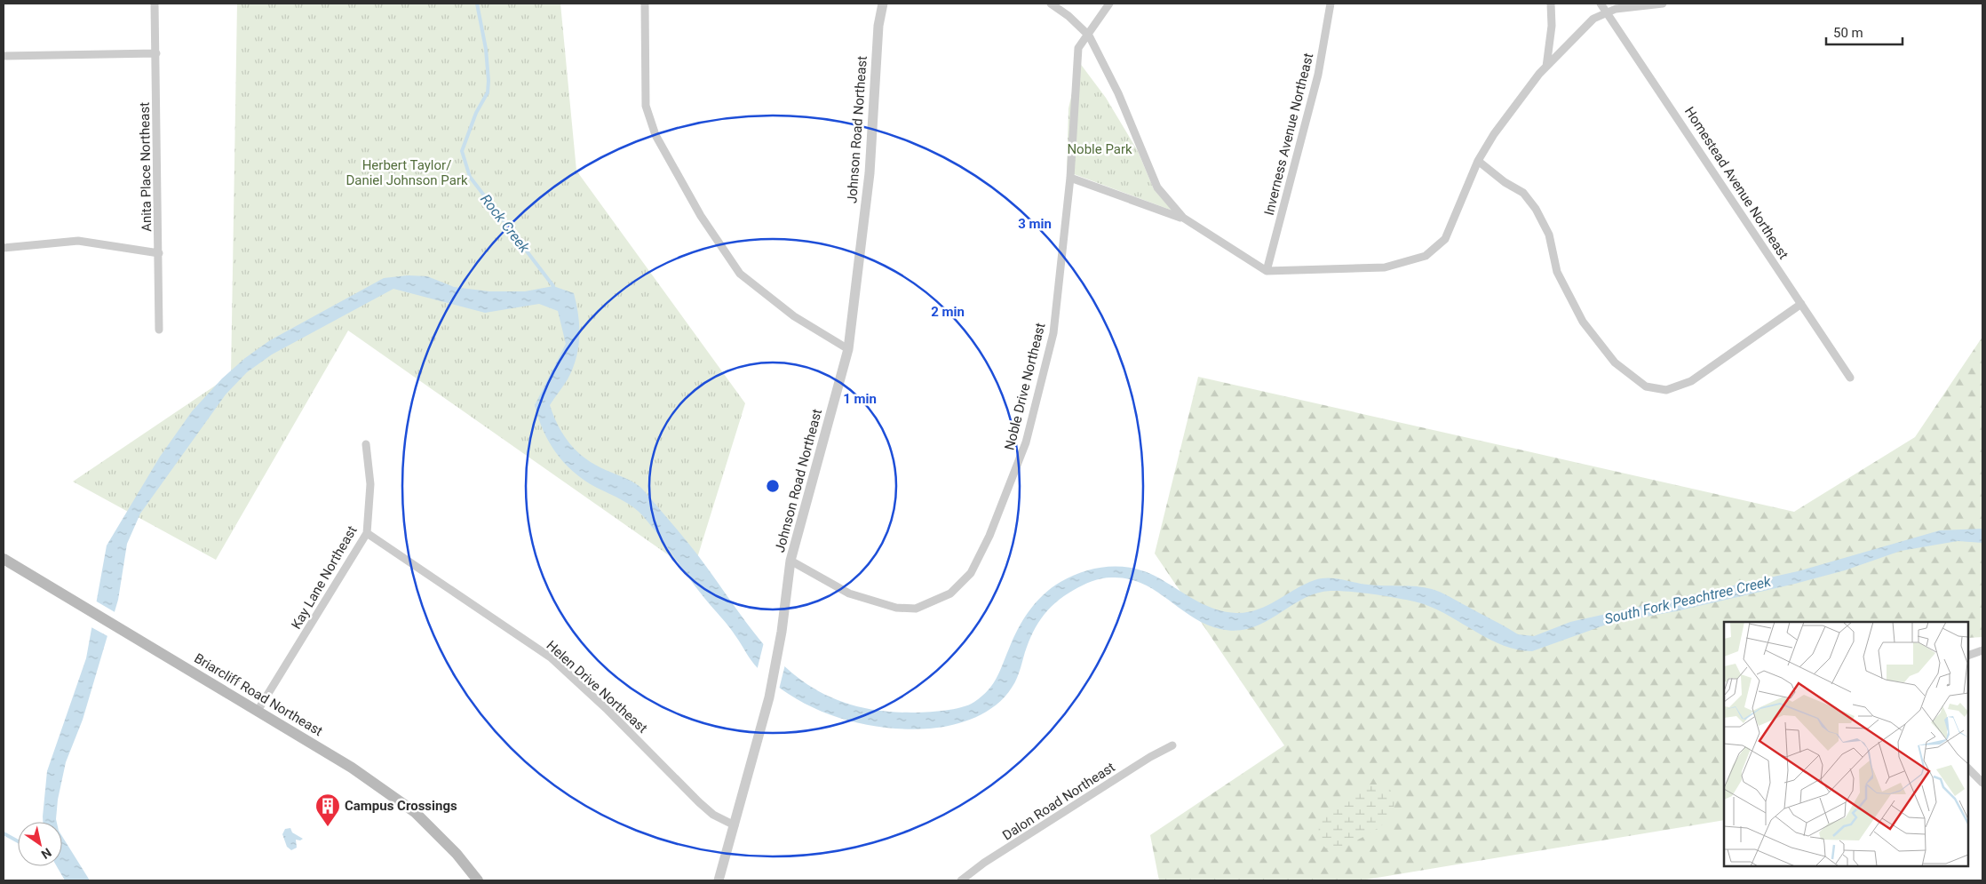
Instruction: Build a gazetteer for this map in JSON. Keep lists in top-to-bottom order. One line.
{"streets":{"main road":["Briarcliff Road Northeast"],"street":["Johnson Road Northeast","Inverness Avenue Northeast","Anita Place Northeast","Homestead Avenue Northeast","Noble Drive Northeast","Kay Lane Northeast","Helen Drive Northeast","Dalon Road Northeast"]},"crossings":[["Johnson Road Northeast","Noble Drive Northeast"],["Johnson Road Northeast","Helen Drive Northeast"],["Kay Lane Northeast","Helen Drive Northeast"],["Kay Lane Northeast","Briarcliff Road Northeast"]],"water":["Rock Creek","South Fork Peachtree Creek"],"parks":["Noble Park","Herbert Taylor/ Daniel Johnson Park"],"places":{"building":["Campus Crossings"]},"scale_bar":"50 m","north":"bottom right","rings":["3 min","2 min","1 min"]}
